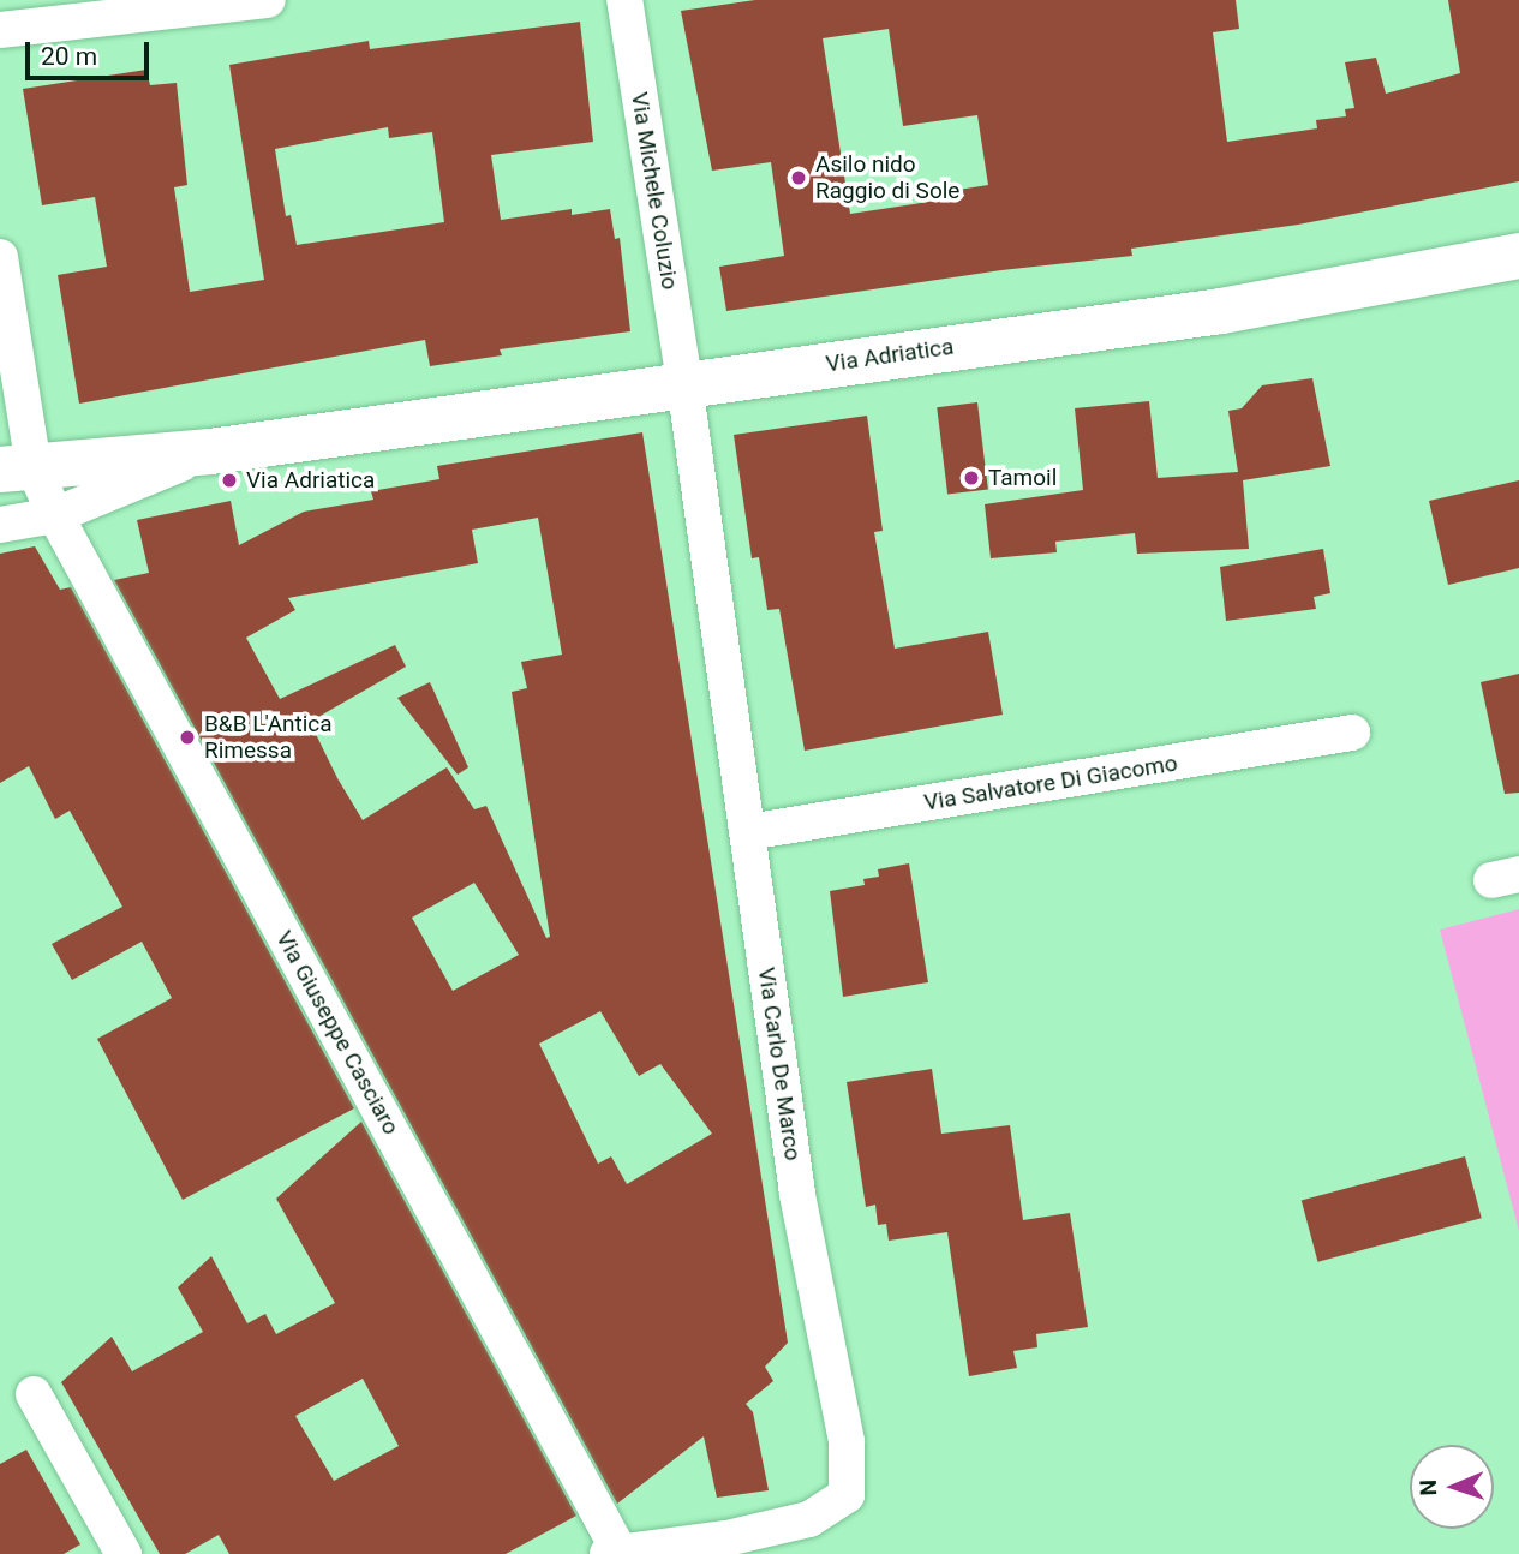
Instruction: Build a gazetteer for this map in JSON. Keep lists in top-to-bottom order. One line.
{"streets":{"street":["Via Michele Coluzio","Via Adriatica","Via Salvatore Di Giacomo","Via Giuseppe Casciaro","Via Carlo De Marco"]},"crossings":[["Via Michele Coluzio","Via Adriatica"],["Via Michele Coluzio","Via Carlo De Marco"],["Via Adriatica","Via Giuseppe Casciaro"],["Via Adriatica","Via Carlo De Marco"],["Via Salvatore Di Giacomo","Via Carlo De Marco"],["Via Giuseppe Casciaro","Via Carlo De Marco"]],"places":["Asilo nido Raggio di Sole","Tamoil","Via Adriatica","B&B L'Antica Rimessa"],"scale_bar":"20 m","north":"left"}
